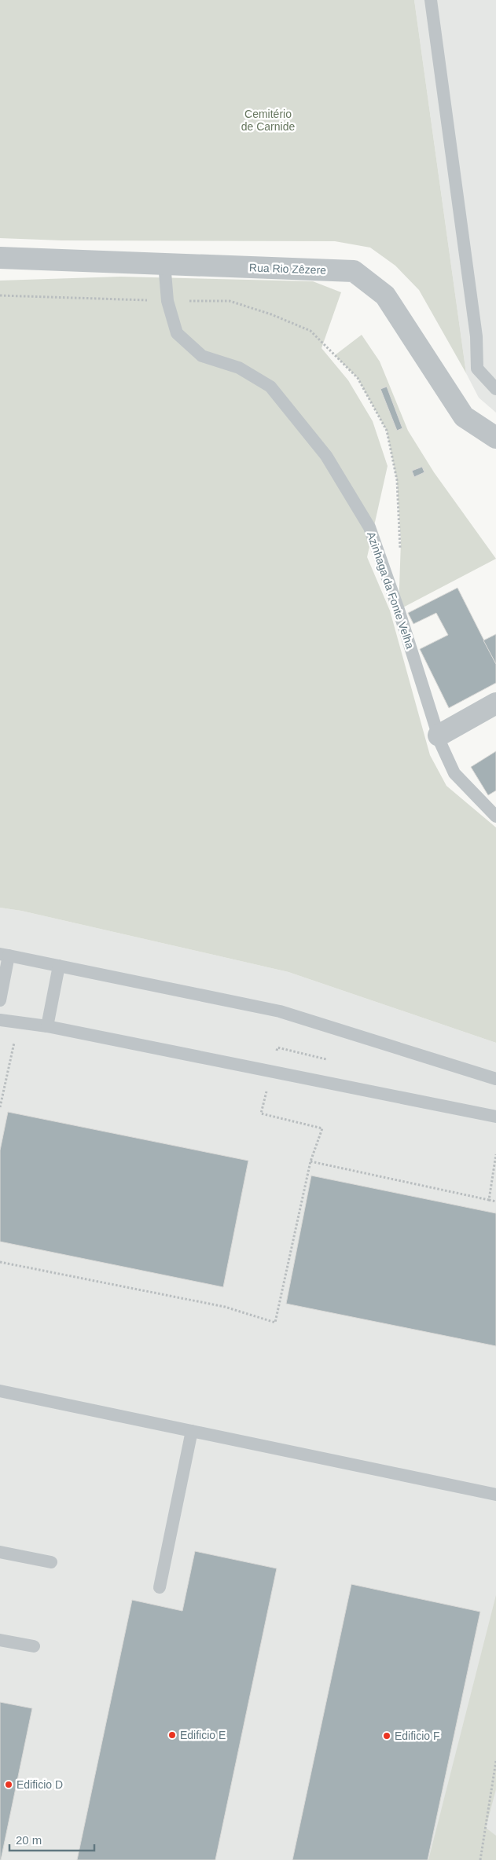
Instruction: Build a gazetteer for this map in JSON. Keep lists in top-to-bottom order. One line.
{"streets":{"street":["Rua Rio Zêzere"],"lane":["Azinhaga da Fonte Velha"]},"crossings":[["Rua Rio Zêzere","Azinhaga da Fonte Velha"]],"parks":["Cemitério de Carnide"],"places":["Edificio E","Edificio F","Edificio D"],"scale_bar":"20 m"}
